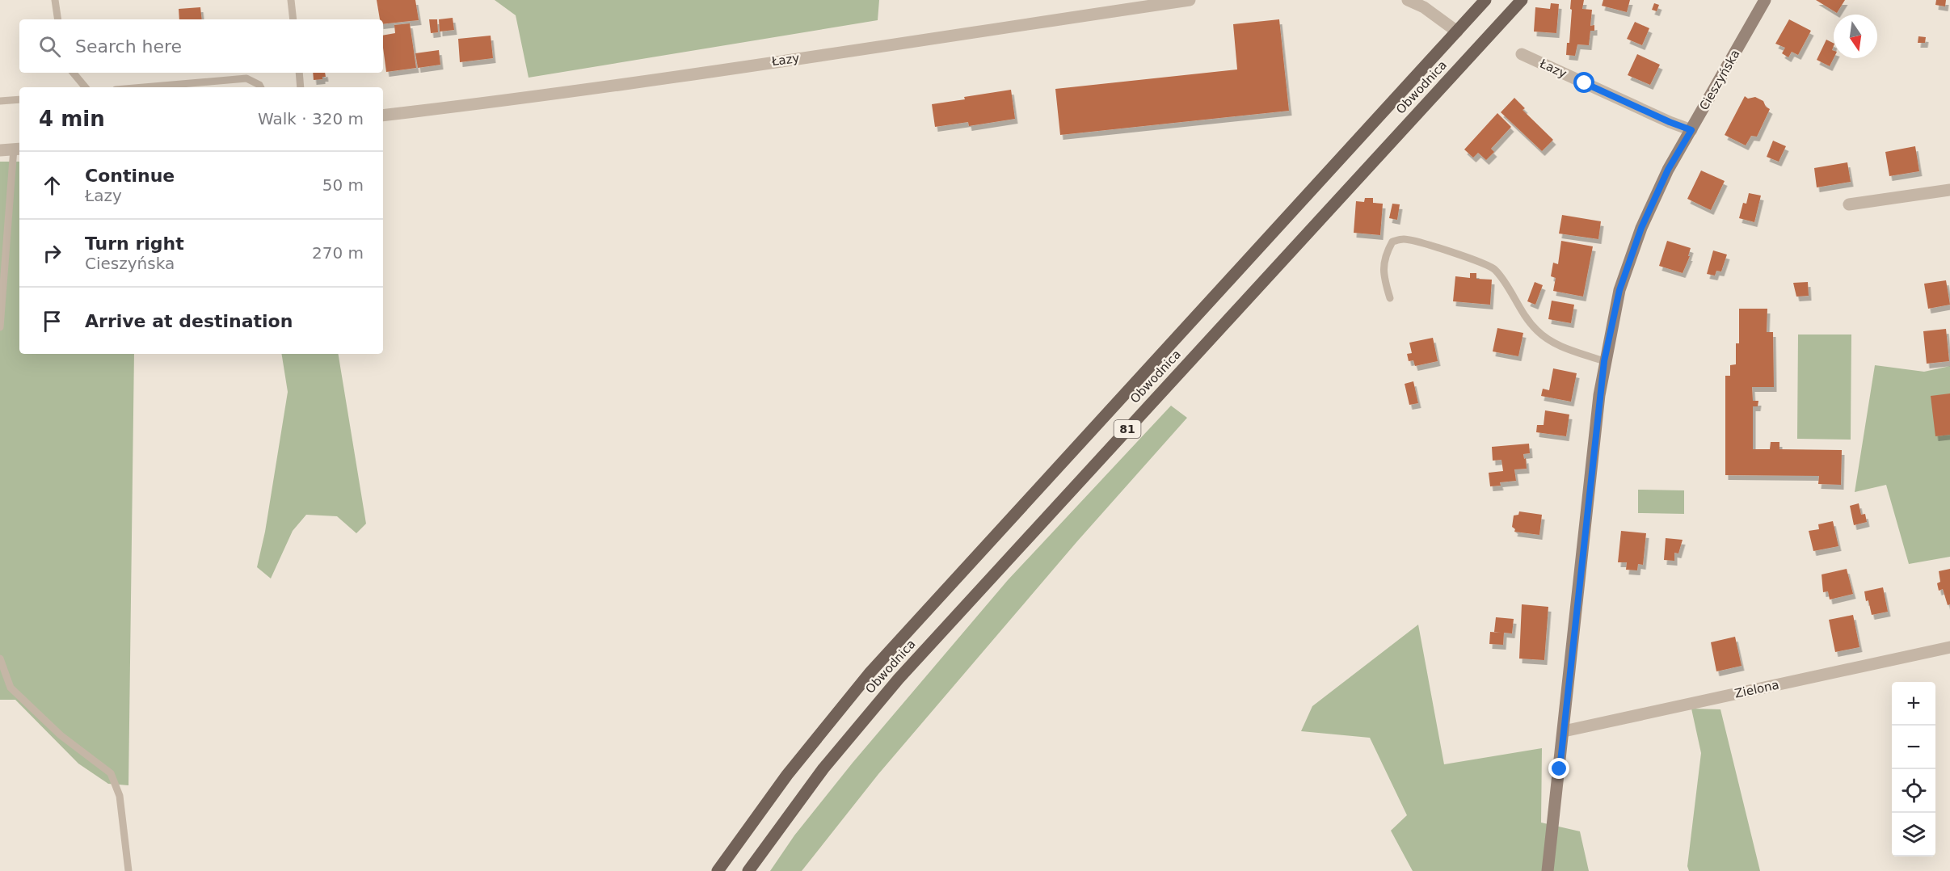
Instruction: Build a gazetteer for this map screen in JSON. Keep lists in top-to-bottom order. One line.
{"streets":{"main road":["Obwodnica","81"],"street":["Łazy","Cieszyńska","Zielona"]},"crossings":[["Łazy","Cieszyńska"],["Cieszyńska","Zielona"]],"north":"bottom","page":{"search":"Search here","heading":["4 min","Walk · 320 m"],"list":[["Continue","Łazy","50 m"],["Turn right","Cieszyńska","270 m"],"Arrive at destination"],"map_buttons":["+","−"]}}
